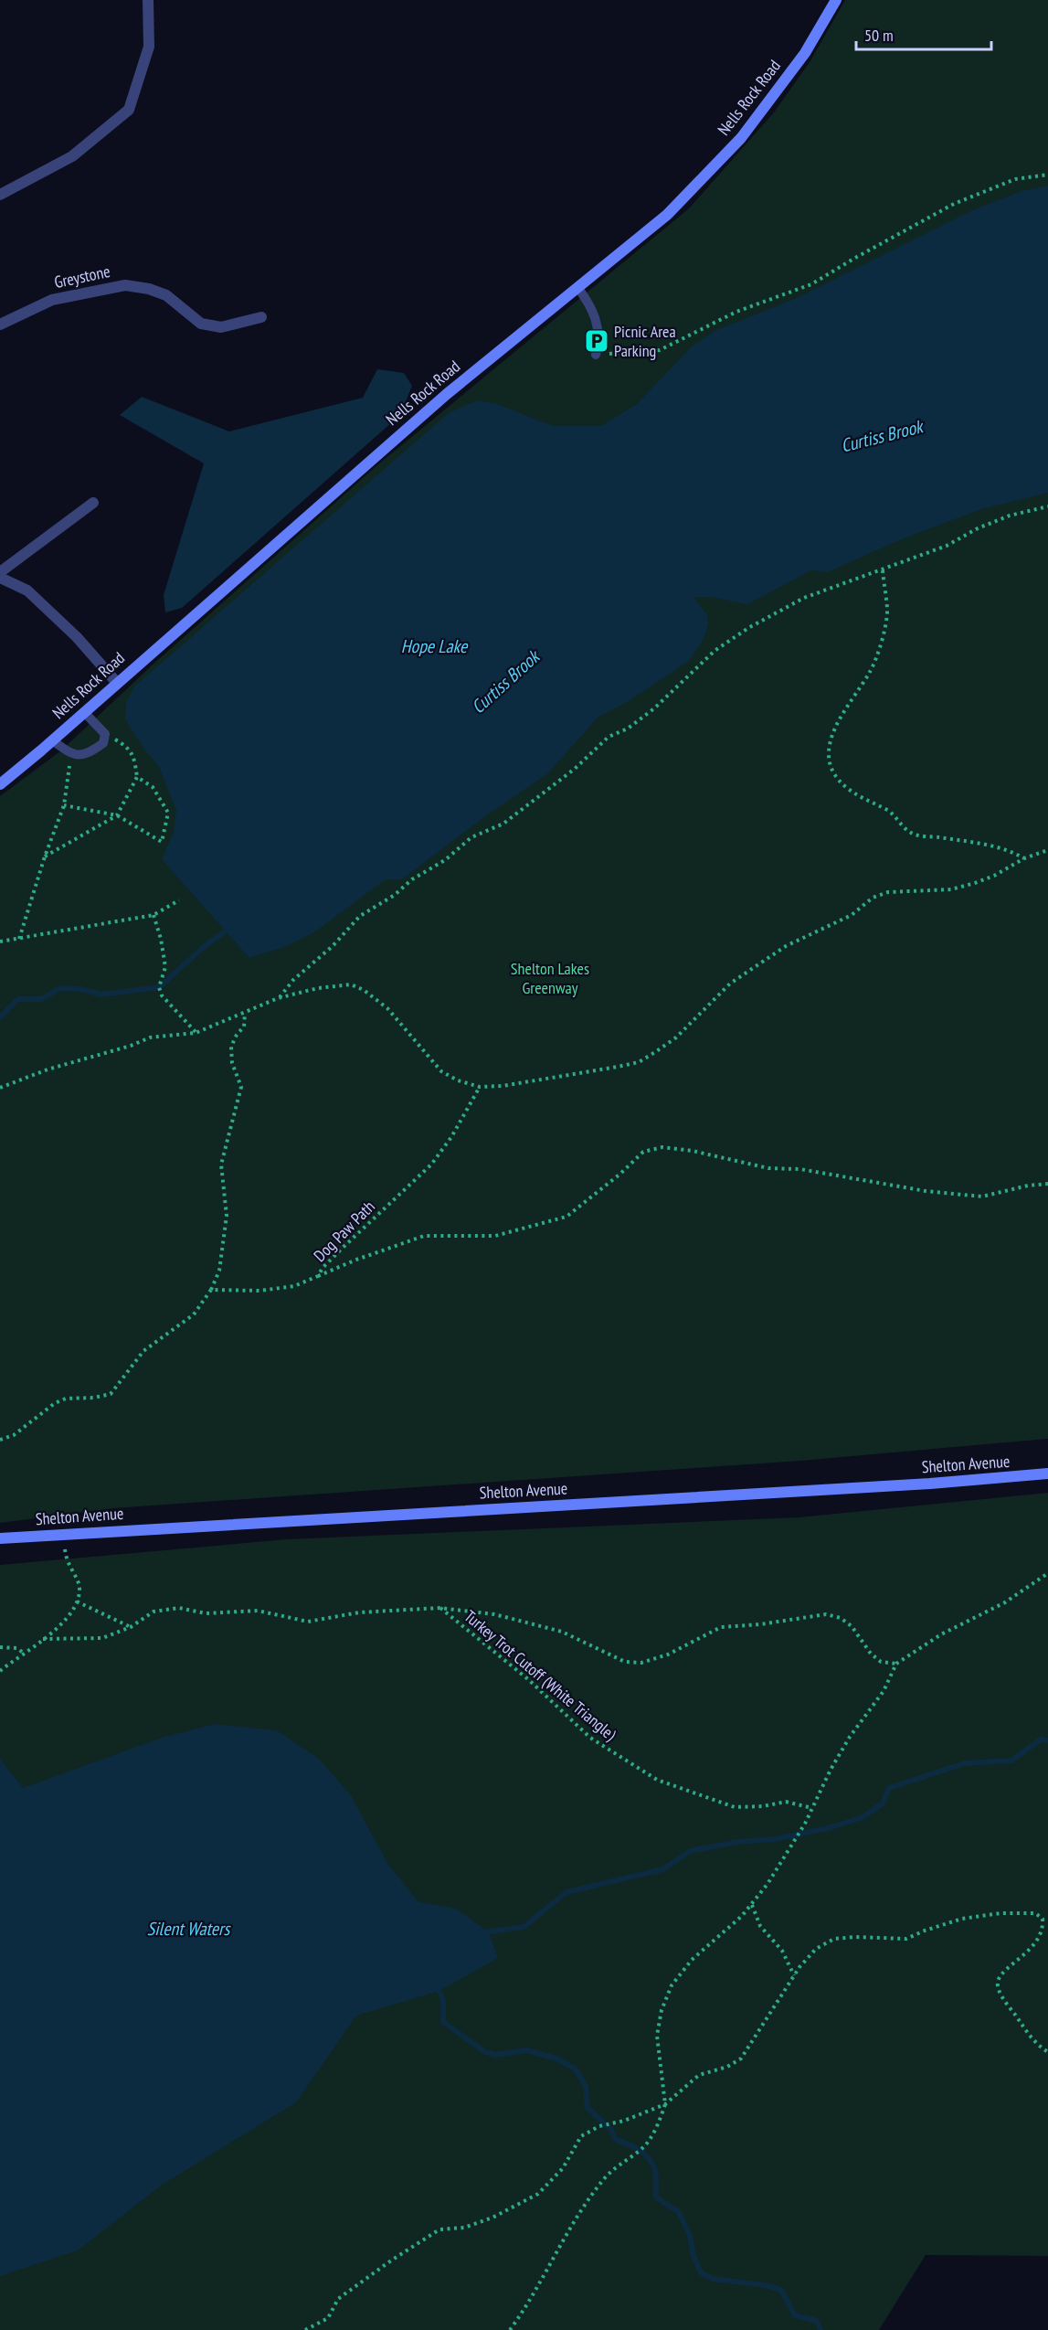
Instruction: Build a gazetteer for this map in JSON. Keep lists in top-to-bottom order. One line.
{"streets":{"main road":["Nells Rock Road","Shelton Avenue"],"street":["Greystone"],"path":["Dog Paw Path","Turkey Trot Cutoff (White Triangle)"]},"water":["Curtiss Brook","Hope Lake","Silent Waters"],"parks":["Shelton Lakes Greenway"],"places":{"parking":["Picnic Area Parking"]},"scale_bar":"50 m"}
